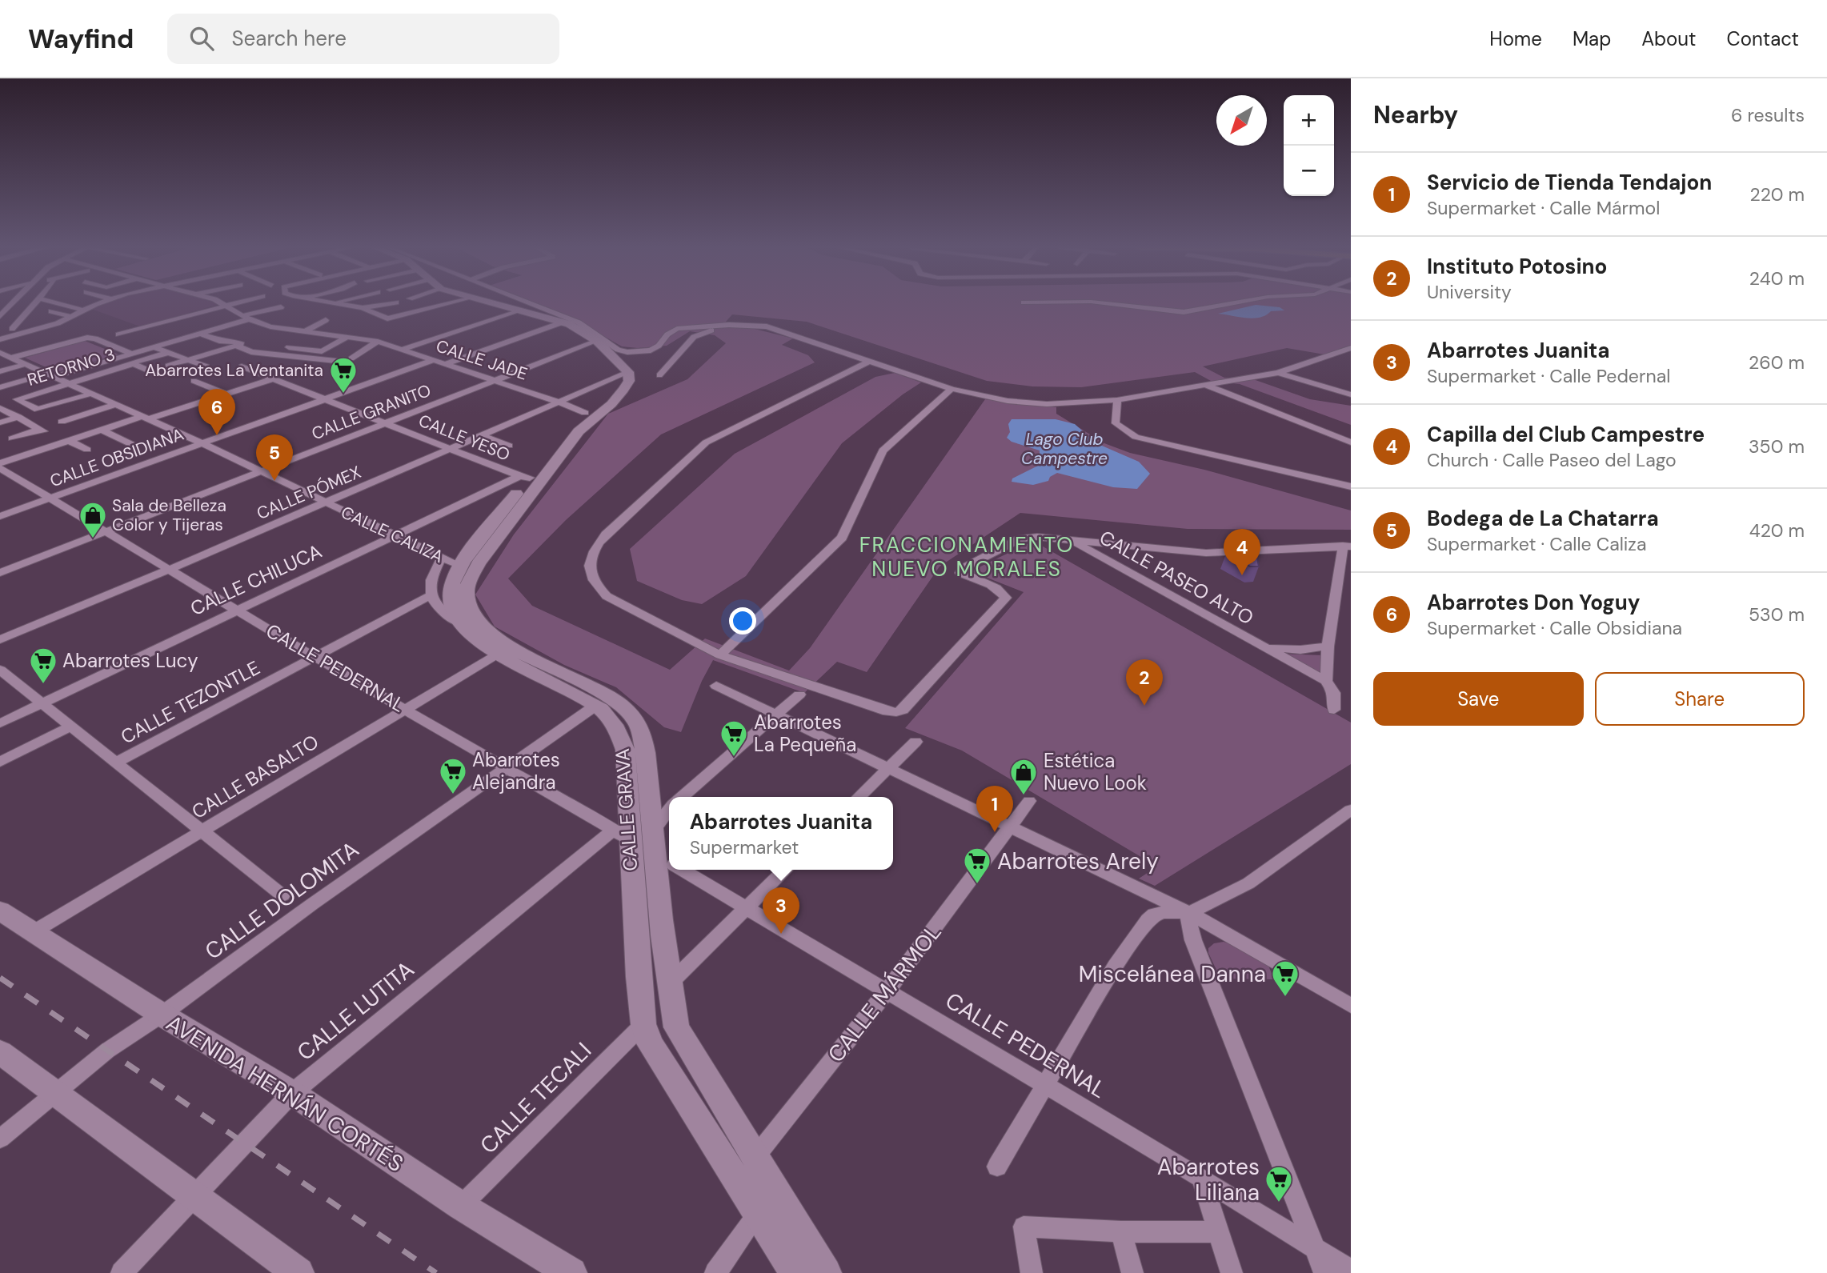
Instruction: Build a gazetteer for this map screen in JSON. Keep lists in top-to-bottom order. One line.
{"streets":{"main road":["CALLE GRAVA","AVENIDA HERNÁN CORTÉS"],"street":["CALLE JADE","RETORNO 3","CALLE GRANITO","CALLE YESO","CALLE OBSIDIANA","CALLE PÓMEX","CALLE CALIZA","CALLE PASEO ALTO","CALLE CHILUCA","CALLE PEDERNAL","CALLE TEZONTLE","CALLE BASALTO","CALLE DOLOMITA","CALLE MÁRMOL","CALLE LUTITA","CALLE TECALI"]},"crossings":[["CALLE JADE","CALLE GRANITO"],["CALLE JADE","CALLE OBSIDIANA"],["CALLE JADE","CALLE PÓMEX"],["RETORNO 3","CALLE CALIZA"],["CALLE GRANITO","CALLE YESO"],["CALLE GRANITO","CALLE CALIZA"],["CALLE GRANITO","CALLE PEDERNAL"],["CALLE YESO","CALLE OBSIDIANA"],["CALLE YESO","CALLE PÓMEX"],["CALLE YESO","CALLE CHILUCA"],["CALLE OBSIDIANA","CALLE CALIZA"],["CALLE OBSIDIANA","CALLE PEDERNAL"],["CALLE PÓMEX","CALLE CALIZA"],["CALLE PÓMEX","CALLE PEDERNAL"],["CALLE PÓMEX","CALLE GRAVA"],["CALLE CALIZA","CALLE CHILUCA"],["CALLE CHILUCA","CALLE PEDERNAL"],["CALLE PEDERNAL","CALLE TEZONTLE"],["CALLE PEDERNAL","CALLE BASALTO"],["CALLE PEDERNAL","CALLE GRAVA"],["CALLE PEDERNAL","CALLE DOLOMITA"],["CALLE PEDERNAL","CALLE MÁRMOL"],["CALLE PEDERNAL","CALLE LUTITA"],["CALLE BASALTO","CALLE GRAVA"],["CALLE BASALTO","AVENIDA HERNÁN CORTÉS"],["CALLE GRAVA","CALLE DOLOMITA"],["CALLE GRAVA","CALLE MÁRMOL"],["CALLE GRAVA","CALLE LUTITA"],["CALLE GRAVA","CALLE TECALI"],["CALLE DOLOMITA","AVENIDA HERNÁN CORTÉS"],["CALLE LUTITA","AVENIDA HERNÁN CORTÉS"],["AVENIDA HERNÁN CORTÉS","CALLE TECALI"]],"districts":["FRACCIONAMIENTO NUEVO MORALES"],"water":["Lago Club Campestre"],"places":{"supermarket":["Abarrotes La Ventanita","Abarrotes Lucy","Abarrotes La Pequeña","Abarrotes Alejandra","Abarrotes Arely","Miscelánea Danna","Abarrotes Liliana"],"shop":["Sala de Belleza Color y Tijeras","Estética Nuevo Look"]},"north":"bottom left","page":{"header":"Wayfind","search":"Search here","nav":["Home","Map","About","Contact"],"heading":["Nearby","6 results"],"map_buttons":["+","−"],"list":[{"mark":"1","name":"Servicio de Tienda Tendajon","note":"Supermarket · Calle Mármol","value":"220 m"},{"mark":"2","name":"Instituto Potosino","note":"University","value":"240 m"},{"mark":"3","name":"Abarrotes Juanita","note":"Supermarket · Calle Pedernal","value":"260 m"},{"mark":"4","name":"Capilla del Club Campestre","note":"Church · Calle Paseo del Lago","value":"350 m"},{"mark":"5","name":"Bodega de La Chatarra","note":"Supermarket · Calle Caliza","value":"420 m"},{"mark":"6","name":"Abarrotes Don Yoguy","note":"Supermarket · Calle Obsidiana","value":"530 m"}],"pins":["6","5","4","2","1","3"],"buttons":["Save","Share"],"popup":["Abarrotes Juanita","Supermarket"]}}
